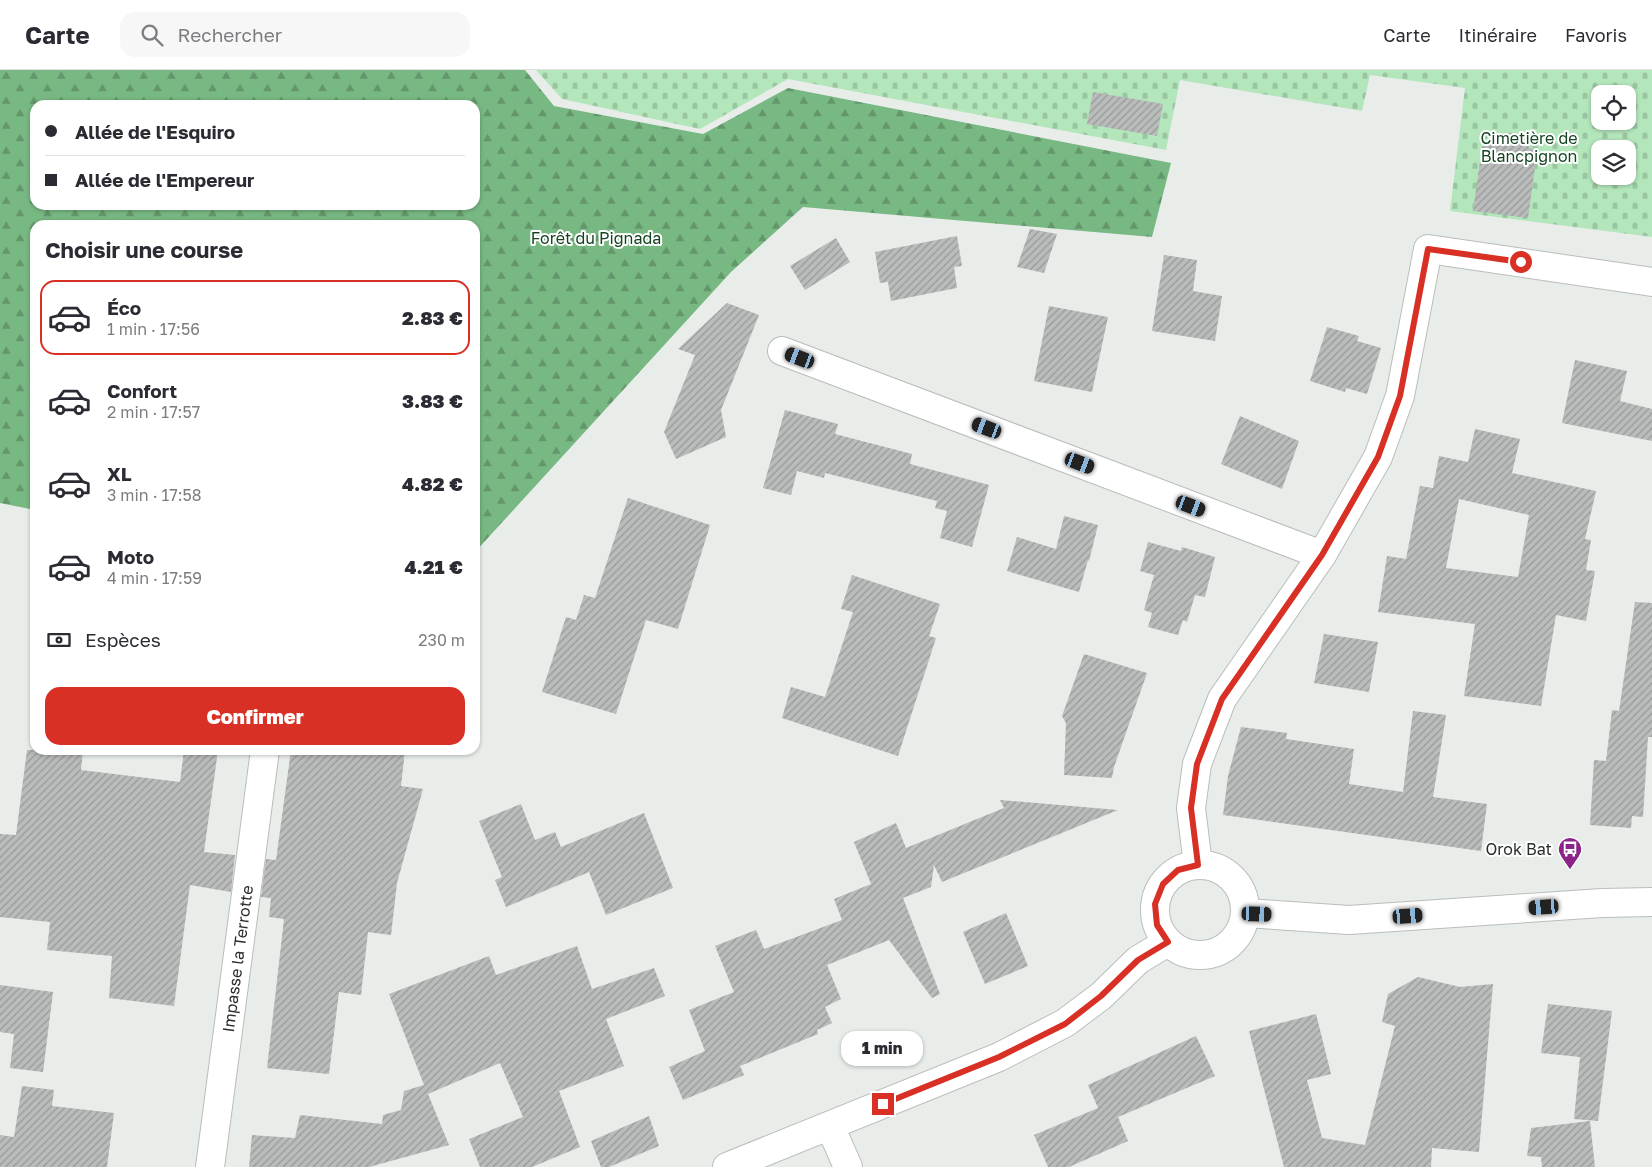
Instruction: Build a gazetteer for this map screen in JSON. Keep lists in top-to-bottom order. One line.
{"streets":{"street":["Impasse la Terrotte"]},"parks":["Cimetière de Blancpignon","Forêt du Pignada"],"places":{"bus stop":["Orok Bat"]},"page":{"header":"Carte","search":"Rechercher","nav":["Carte","Itinéraire","Favoris"],"banner":["Allée de l'Esquiro","Allée de l'Empereur"],"heading":"Choisir une course","list":[{"name":"Éco","note":"1 min · 17:56","value":"2.83 €"},{"name":"Confort","note":"2 min · 17:57","value":"3.83 €"},{"name":"XL","note":"3 min · 17:58","value":"4.82 €"},{"name":"Moto","note":"4 min · 17:59","value":"4.21 €"}],"pay":["Espèces","230 m"],"buttons":"Confirmer","bubble":"1 min"}}
